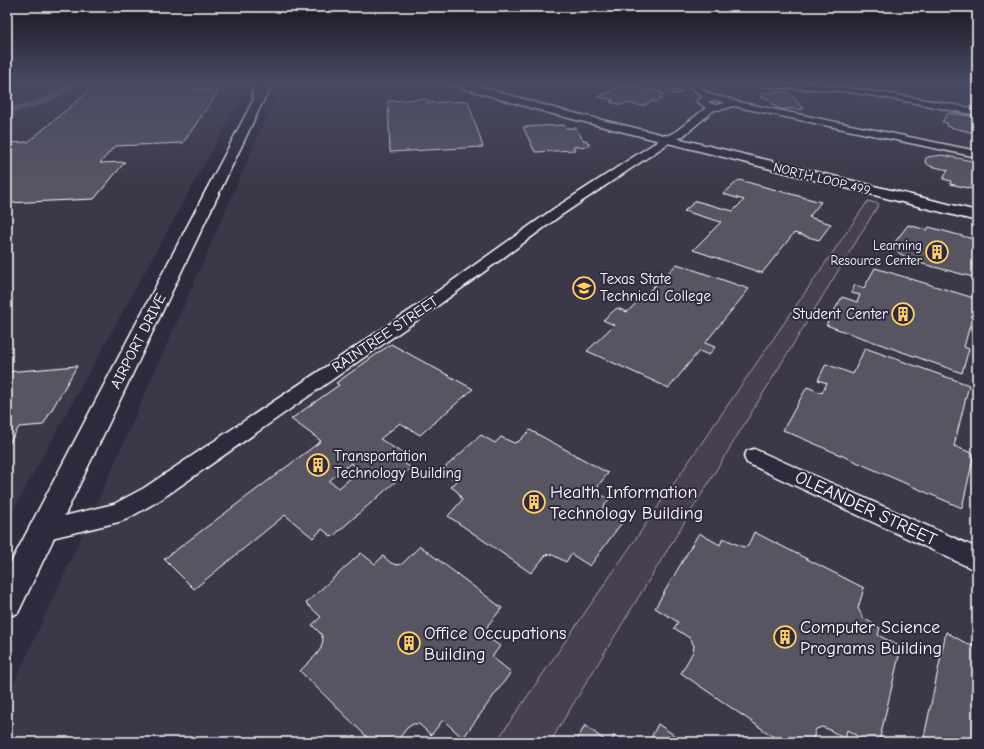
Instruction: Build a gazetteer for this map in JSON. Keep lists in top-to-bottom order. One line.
{"streets":{"main road":["NORTH LOOP 499","AIRPORT DRIVE"],"street":["RAINTREE STREET","OLEANDER STREET"]},"crossings":[["NORTH LOOP 499","RAINTREE STREET"],["RAINTREE STREET","AIRPORT DRIVE"]],"places":{"building":["Learning Resource Center","Student Center","Transportation Technology Building","Health Information Technology Building","Computer Science Programs Building","Office Occupations Building"],"school or university":["Texas State Technical College"]}}
